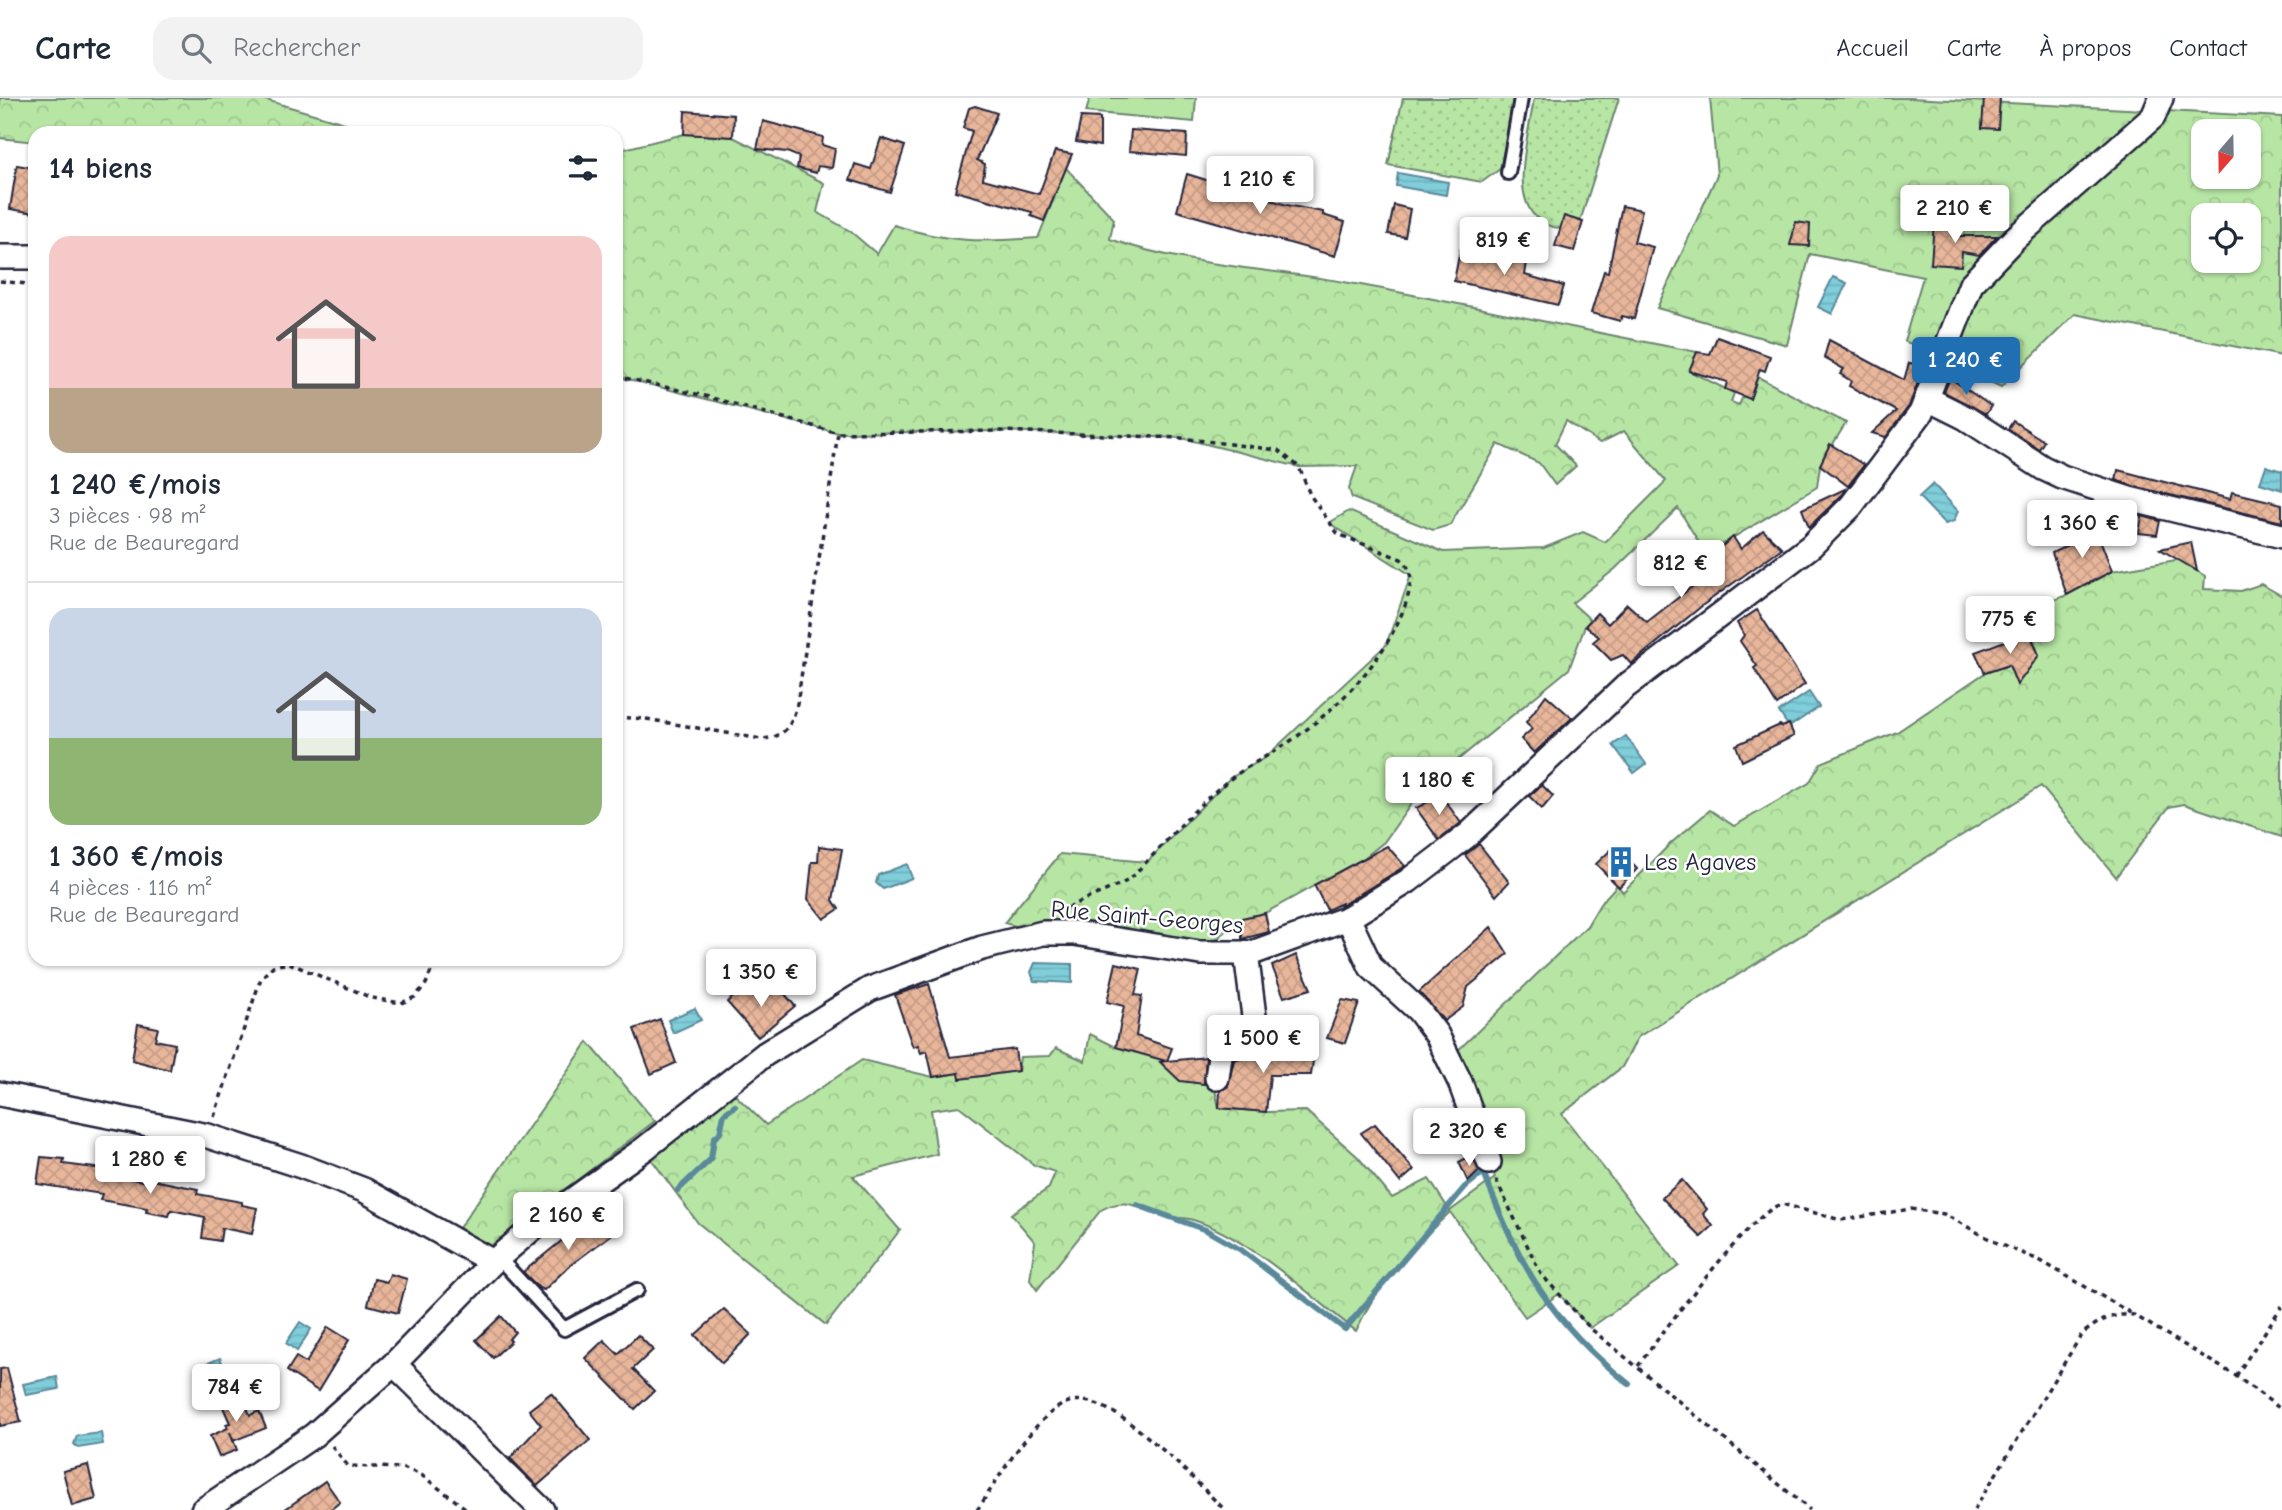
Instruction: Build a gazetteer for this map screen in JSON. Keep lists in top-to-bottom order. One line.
{"streets":{"street":["Rue Saint-Georges"]},"places":{"building":["Les Agaves"]},"north":"bottom","page":{"header":"Carte","search":"Rechercher","nav":["Accueil","Carte","À propos","Contact"],"heading":"14 biens","price":["1 210 €","2 210 €","819 €","1 240 €","1 360 €","812 €","775 €","1 180 €","1 350 €","1 500 €","2 320 €","1 280 €","2 160 €","784 €"],"list":[{"name":"1 240 €/mois","note":"3 pièces · 98 m² · Rue de Beauregard"},{"name":"1 360 €/mois","note":"4 pièces · 116 m² · Rue de Beauregard"}]}}
